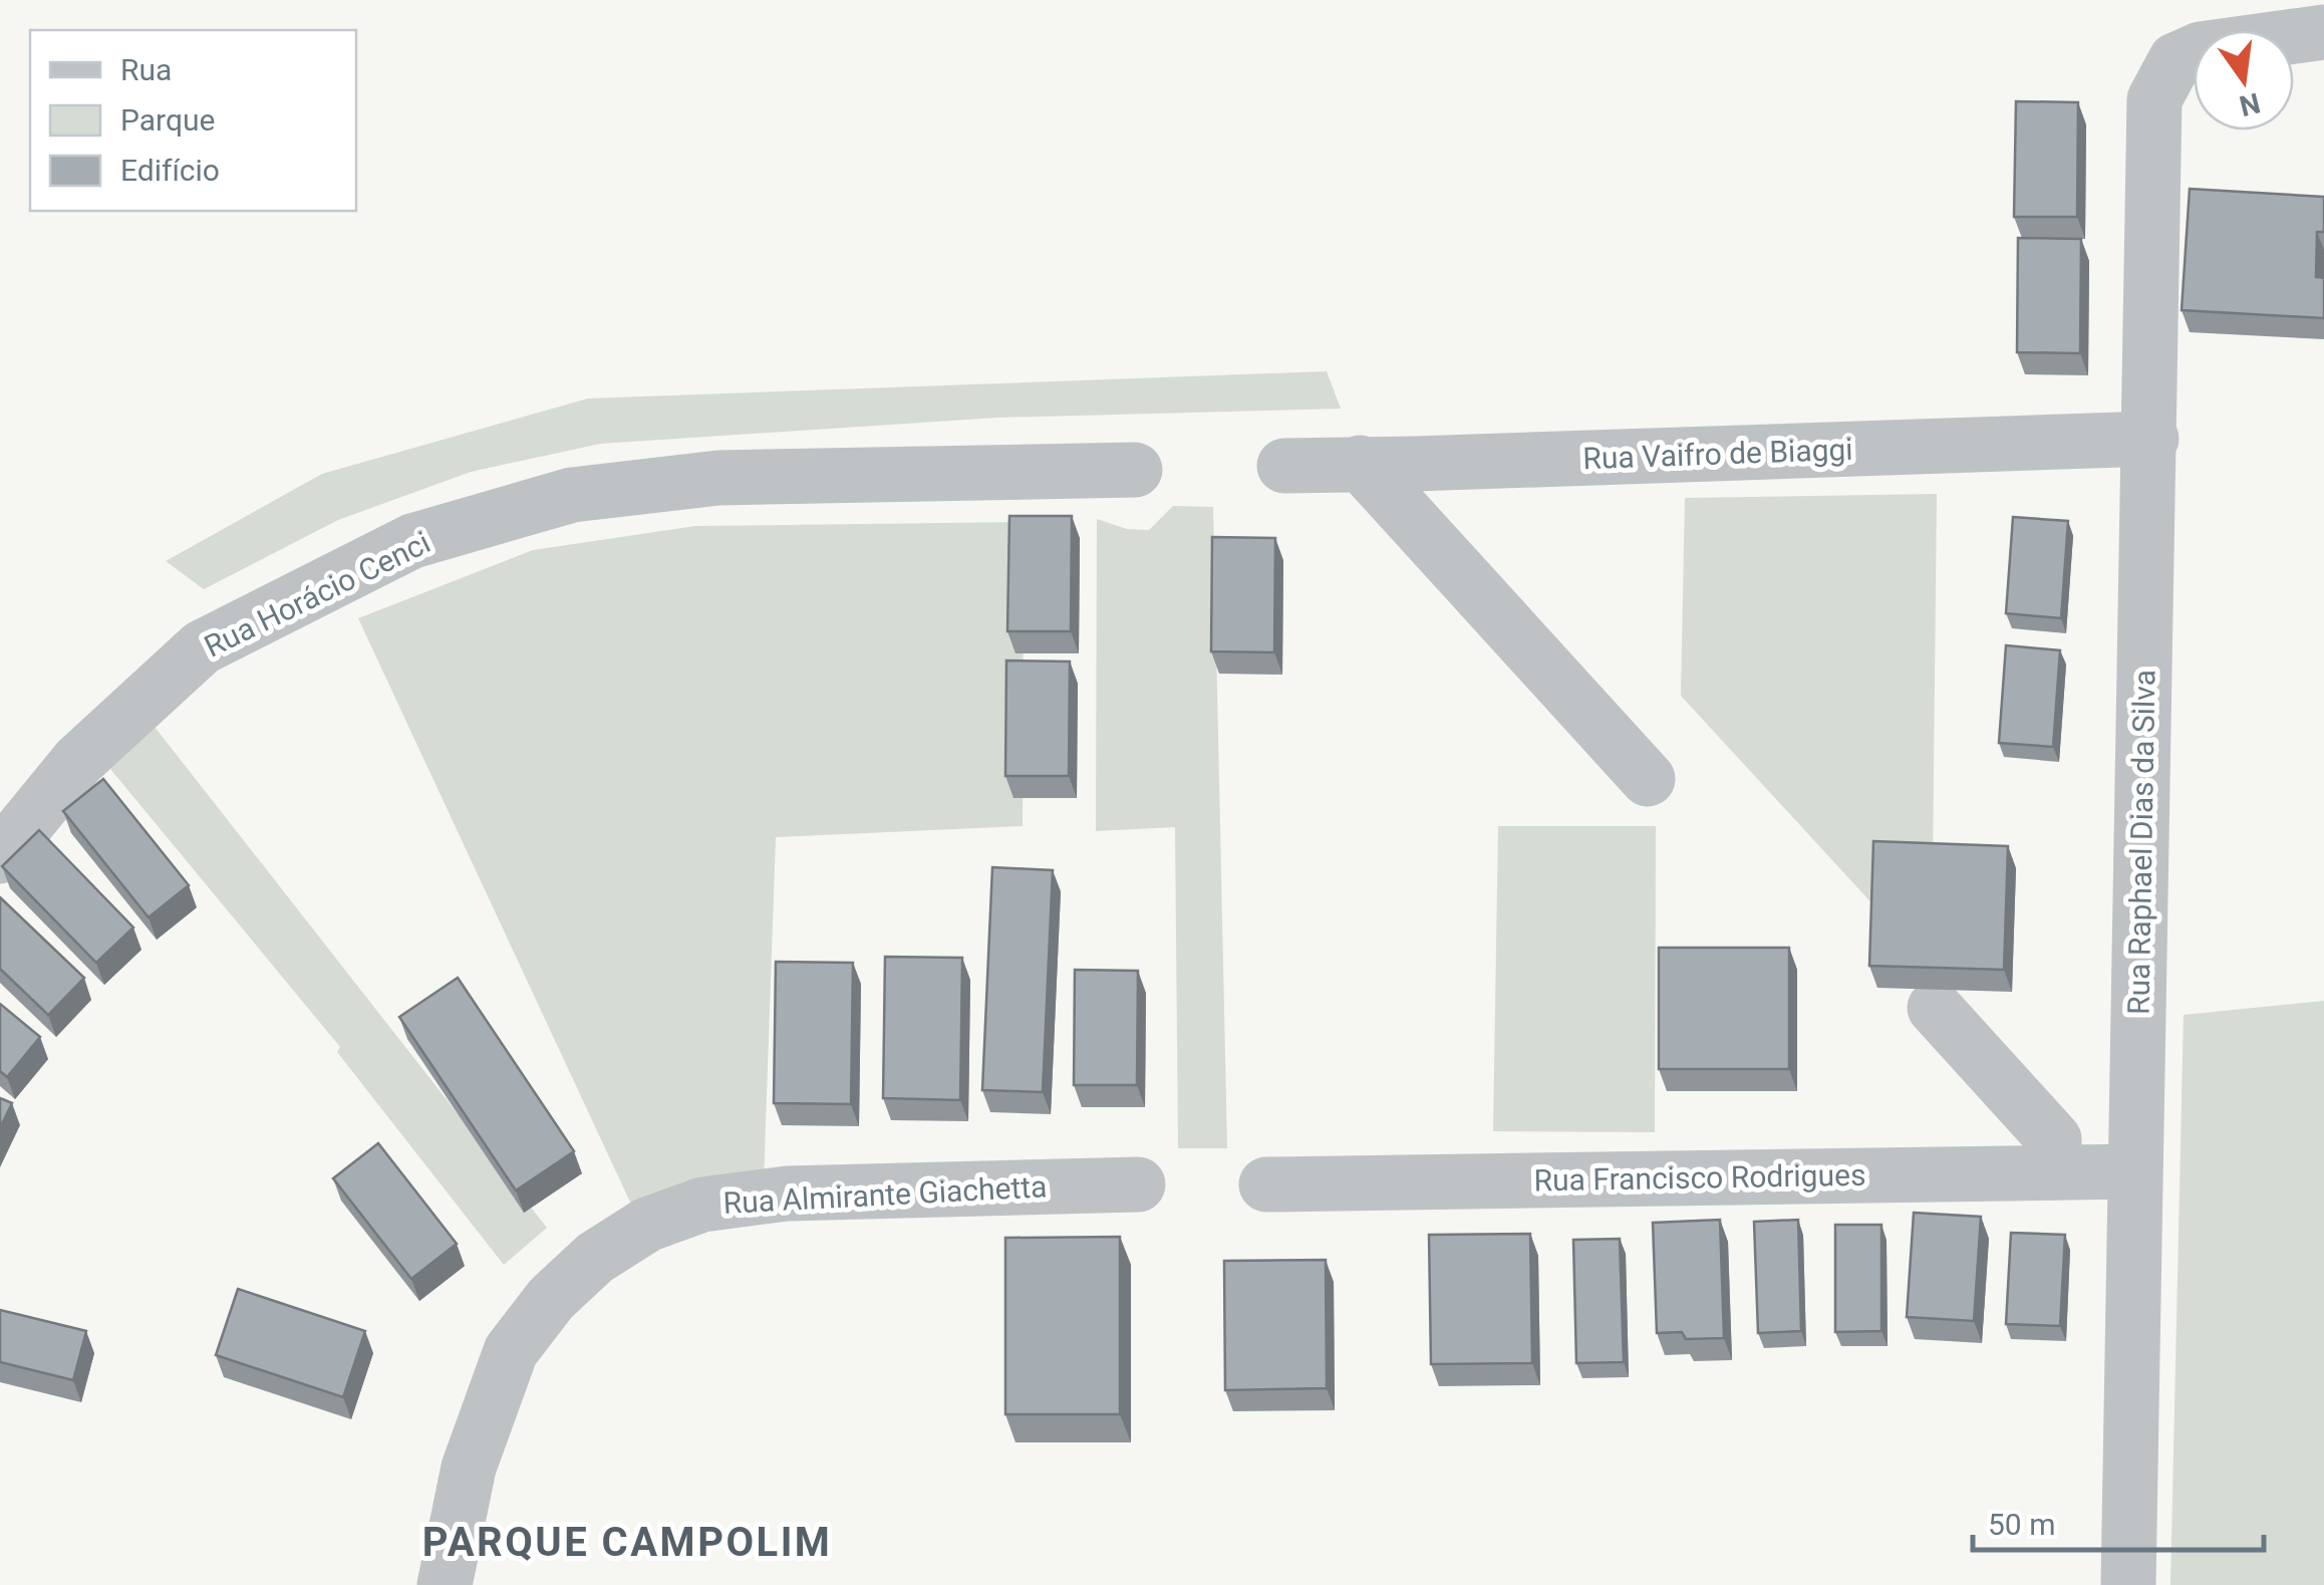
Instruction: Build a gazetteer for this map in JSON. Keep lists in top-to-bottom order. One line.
{"streets":{"street":["Rua Vaifro de Biaggi","Rua Horácio Cenci","Rua Raphael Dias da Silva","Rua Francisco Rodrigues","Rua Almirante Giachetta"]},"crossings":[["Rua Vaifro de Biaggi","Rua Raphael Dias da Silva"],["Rua Raphael Dias da Silva","Rua Francisco Rodrigues"]],"districts":["PARQUE CAMPOLIM"],"legend":["Rua","Parque","Edifício"],"scale_bar":"50 m","north":"bottom"}
